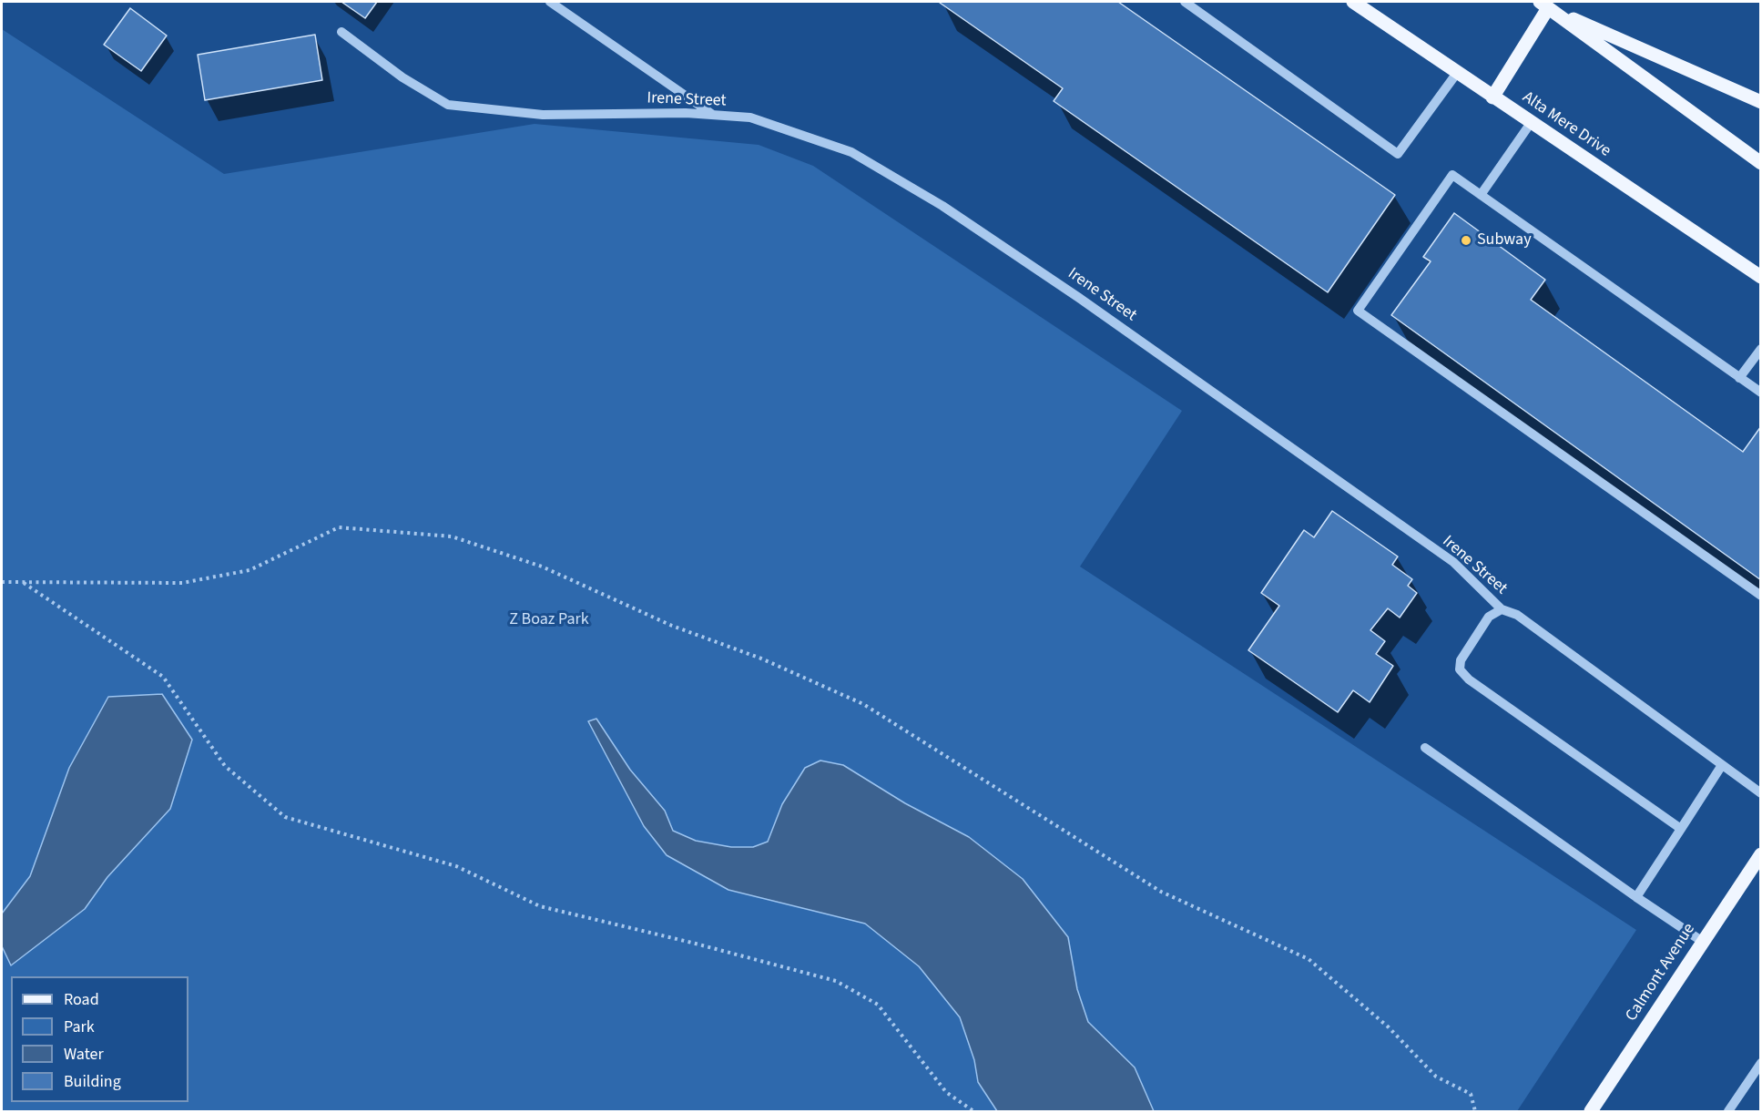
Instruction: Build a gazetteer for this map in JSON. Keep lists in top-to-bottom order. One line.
{"streets":{"main road":["Alta Mere Drive","Calmont Avenue"],"lane":["Irene Street"]},"parks":["Z Boaz Park"],"places":["Subway"],"legend":["Road","Park","Water","Building"]}
